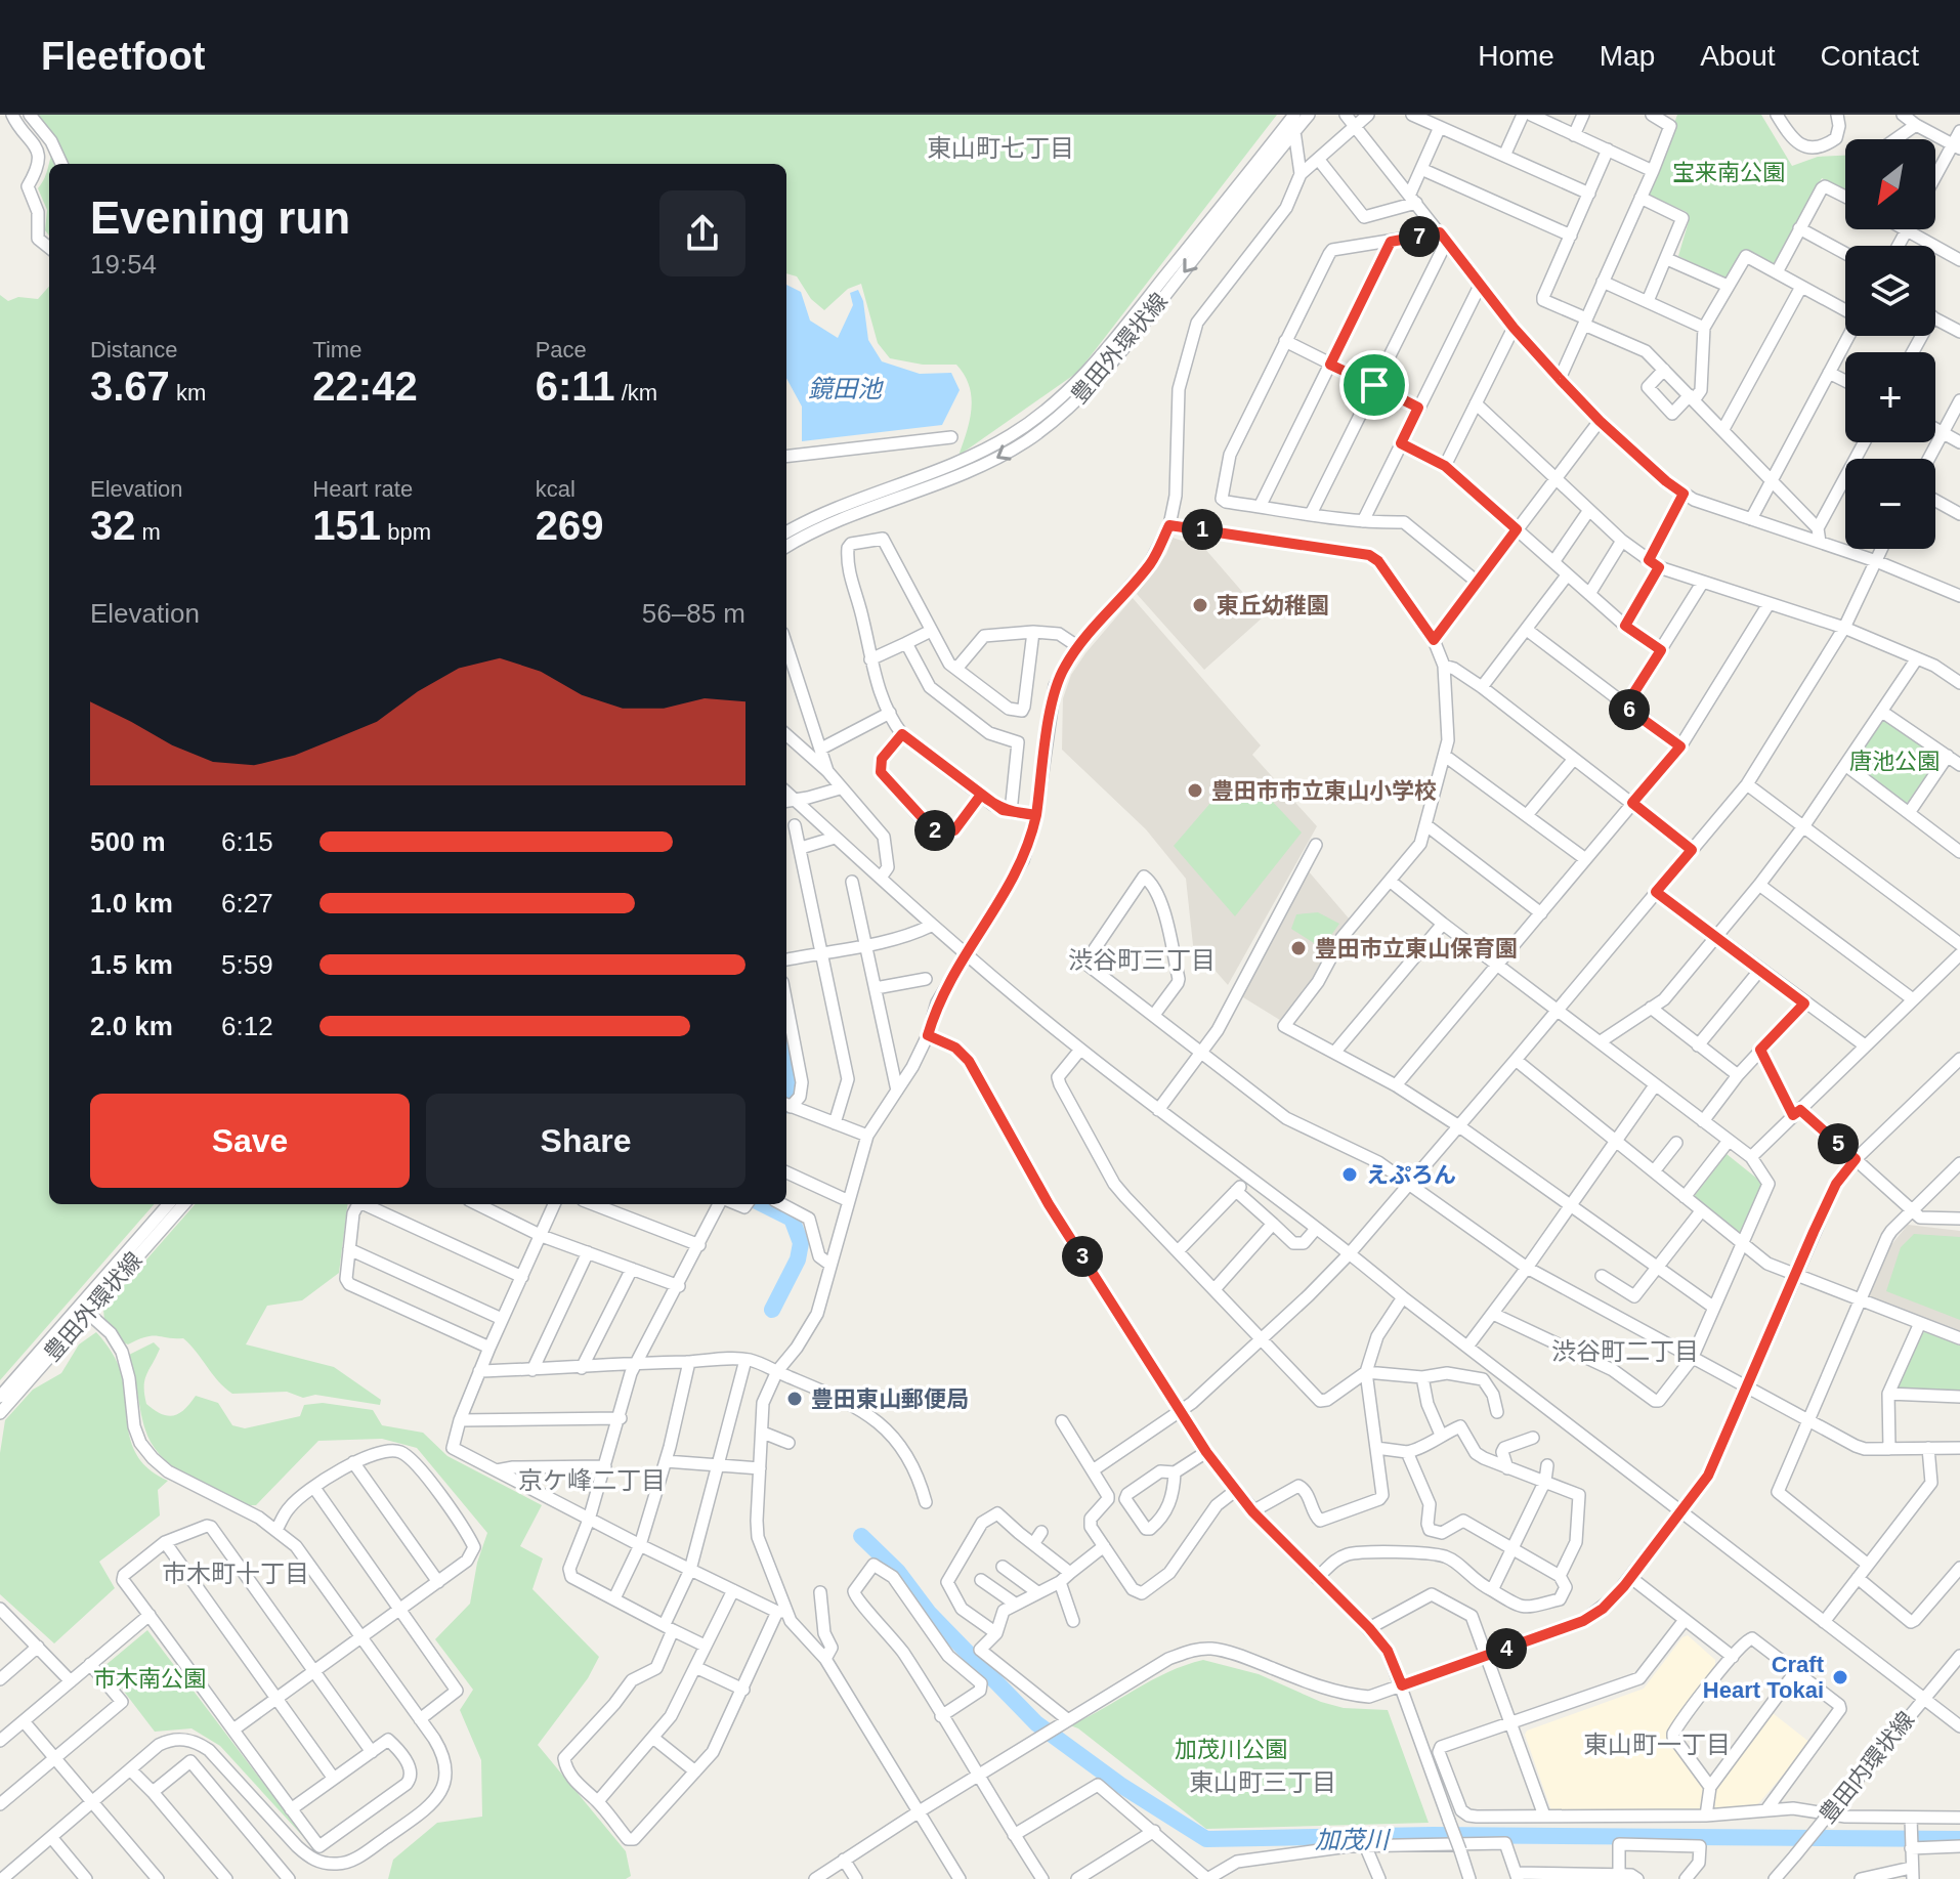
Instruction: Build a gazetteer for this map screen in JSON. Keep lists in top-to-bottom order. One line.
{"streets":{"street":["豊田外環状線","豊田内環状線"]},"districts":["東山町七丁目","渋谷町三丁目","渋谷町二丁目","京ケ峰二丁目","市木町十丁目","東山町一丁目","東山町三丁目"],"water":["鏡田池","加茂川"],"parks":["宝来南公園","唐池公園","市木南公園","加茂川公園"],"places":["東丘幼稚園","豊田市市立東山小学校","豊田市立東山保育園","えぷろん","豊田東山郵便局","Craft Heart Tokai"],"north":"bottom left","page":{"header":"Fleetfoot","nav":["Home","Map","About","Contact"],"map_buttons":["+","−"],"heading":["Evening run","19:54"],"pins":["7","1","6","2","5","3","4"],"stats":[["Distance","3.67 km"],["Time","22:42"],["Pace","6:11 /km"],["Elevation","32 m"],["Heart rate","151 bpm"],["kcal","269"]],"chart":["Elevation","56–85 m"],"list":[{"name":"500 m","note":"6:15"},{"name":"1.0 km","note":"6:27"},{"name":"1.5 km","note":"5:59"},{"name":"2.0 km","note":"6:12"}],"buttons":["Save","Share"]}}
